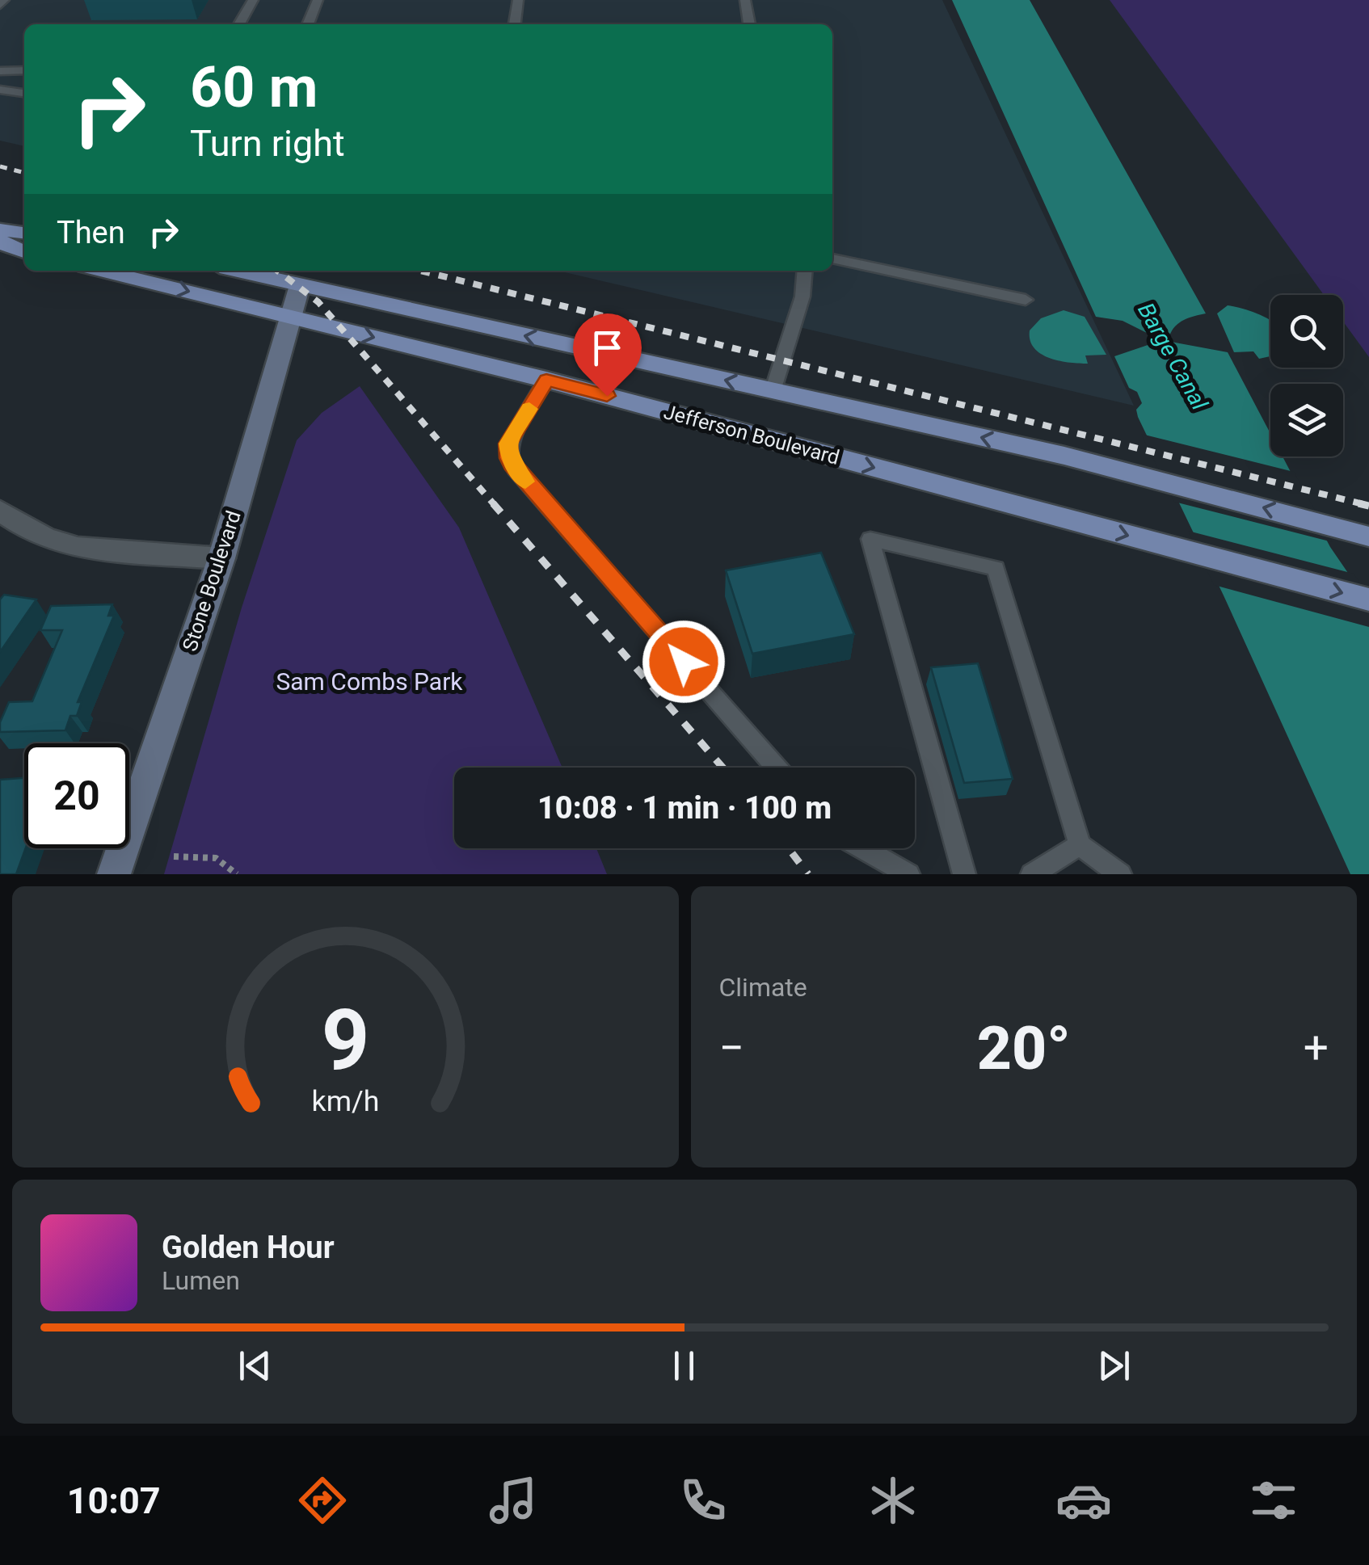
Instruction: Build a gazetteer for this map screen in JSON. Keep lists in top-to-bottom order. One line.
{"streets":{"main road":["Jefferson Boulevard"],"street":["Stone Boulevard"]},"crossings":[["Jefferson Boulevard","Stone Boulevard"]],"water":["Barge Canal"],"parks":["Sam Combs Park"],"page":{"turn":["60 m","Turn right"],"then":"Then","limit":"20","trip":"10:08 · 1 min · 100 m","tile":"Climate","heat":["−","20°","+"],"song":["Golden Hour","Lumen"],"tabs":"10:07","gauge":["9","km/h"]}}
